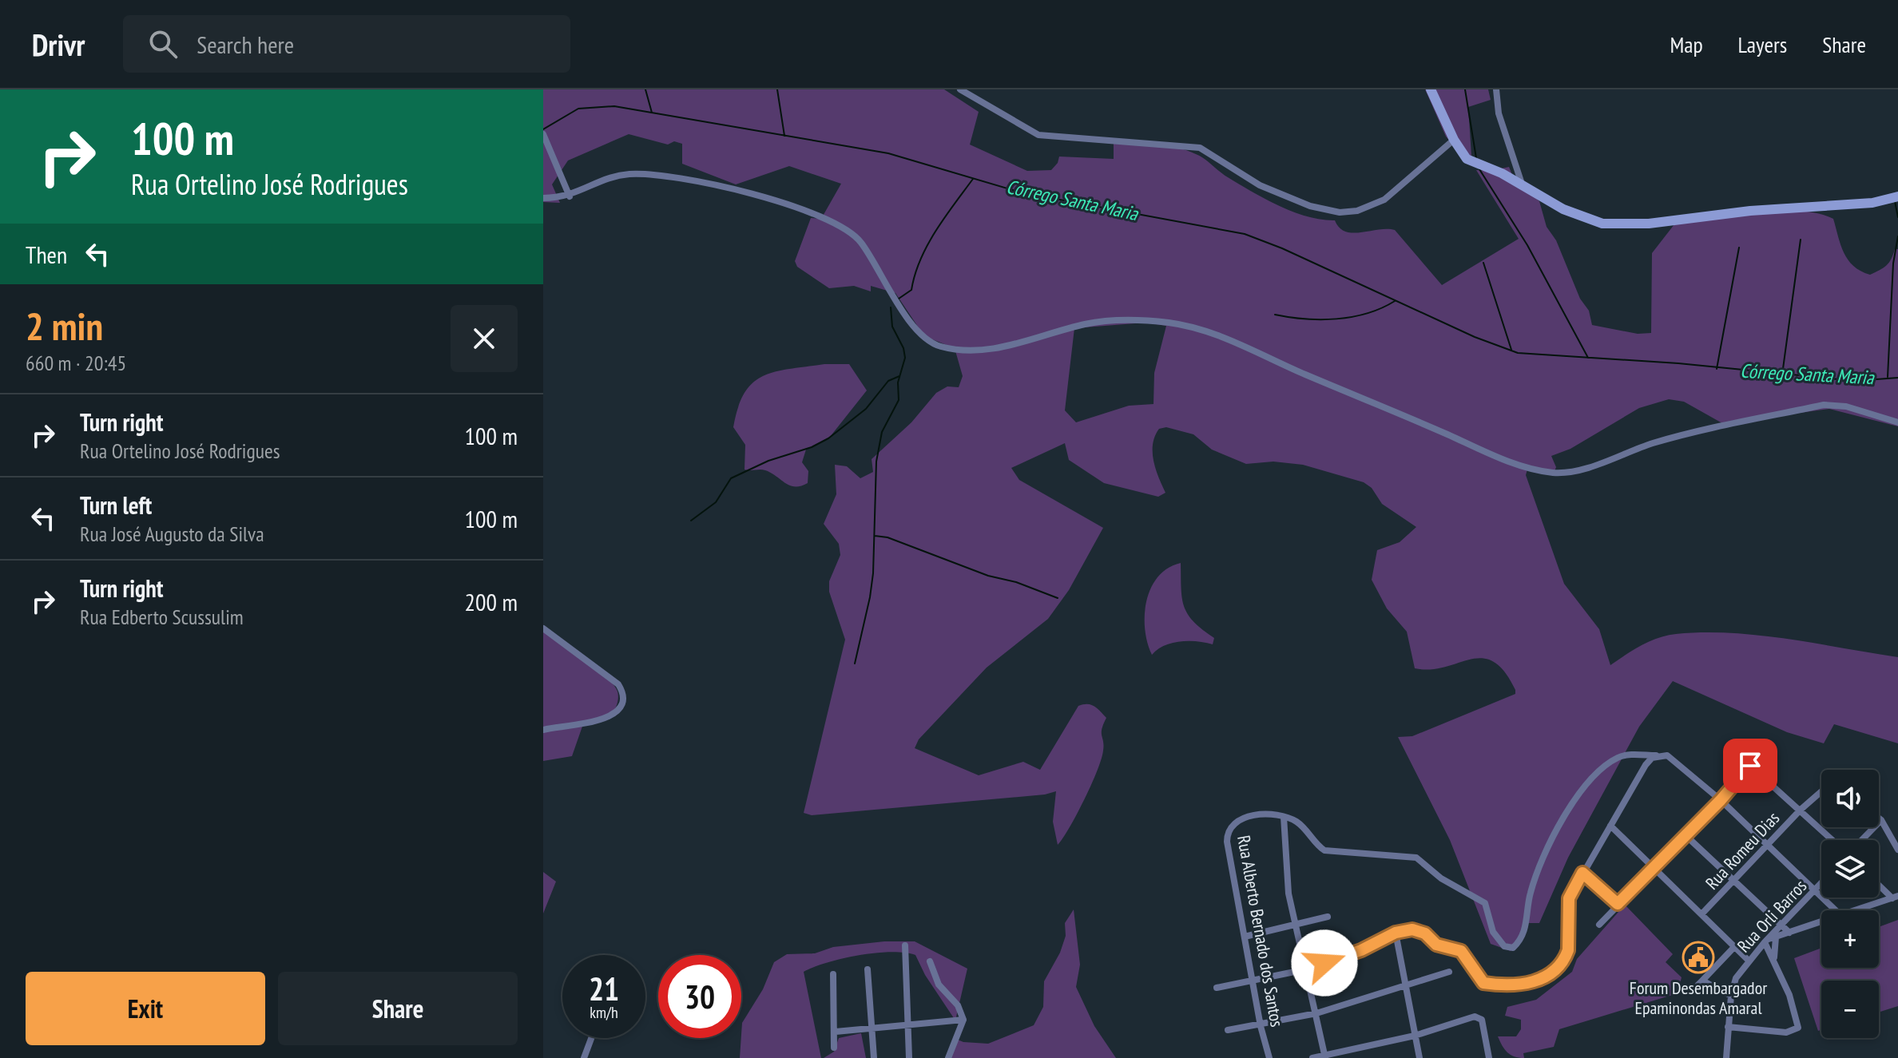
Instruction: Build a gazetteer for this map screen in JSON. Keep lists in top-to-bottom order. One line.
{"streets":{"street":["Rua Romeu Dias","Rua Orli Barros","Rua Alberto Bernado dos Santos"]},"water":["Córrego Santa Maria"],"places":{"public building":["Forum Desembargador Epaminondas Amaral"]},"page":{"header":"Drivr","search":"Search here","nav":["Map","Layers","Share"],"turn":["100 m","Rua Ortelino José Rodrigues"],"then":"Then","heading":["2 min","660 m · 20:45"],"list":[{"name":"Turn right","note":"Rua Ortelino José Rodrigues","value":"100 m"},{"name":"Turn left","note":"Rua José Augusto da Silva","value":"100 m"},{"name":"Turn right","note":"Rua Edberto Scussulim","value":"200 m"}],"map_buttons":["+","−"],"speed":"21 km/h","limit":"30","buttons":["Exit","Share"]}}
